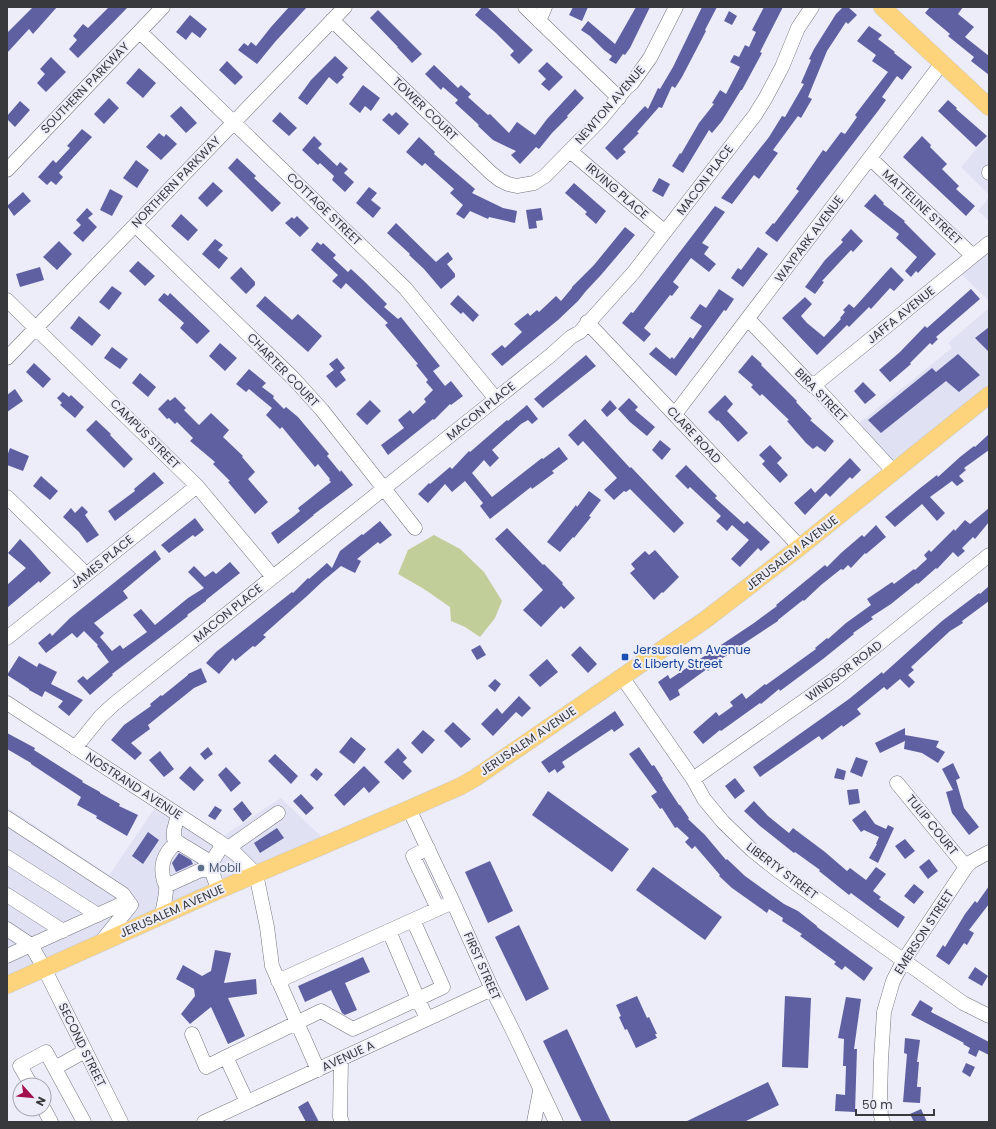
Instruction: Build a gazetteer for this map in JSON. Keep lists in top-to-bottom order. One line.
{"streets":{"main road":["JERUSALEM AVENUE"],"street":["SOUTHERN PARKWAY","NEWTON AVENUE","TOWER COURT","MACON PLACE","NORTHERN PARKWAY","IRVING PLACE","MATTELINE STREET","COTTAGE STREET","WAYPARK AVENUE","JAFFA AVENUE","CHARTER COURT","BIRA STREET","CAMPUS STREET","CLARE ROAD","JAMES PLACE","WINDSOR ROAD","NOSTRAND AVENUE","TULIP COURT","LIBERTY STREET","EMERSON STREET","FIRST STREET","SECOND STREET","AVENUE A"]},"crossings":[["SOUTHERN PARKWAY","COTTAGE STREET"],["NEWTON AVENUE","TOWER COURT"],["NEWTON AVENUE","IRVING PLACE"],["TOWER COURT","NORTHERN PARKWAY"],["MACON PLACE","IRVING PLACE"],["MACON PLACE","COTTAGE STREET"],["MACON PLACE","CHARTER COURT"],["MACON PLACE","CAMPUS STREET"],["MACON PLACE","CLARE ROAD"],["MACON PLACE","NOSTRAND AVENUE"],["NORTHERN PARKWAY","COTTAGE STREET"],["NORTHERN PARKWAY","CHARTER COURT"],["NORTHERN PARKWAY","CAMPUS STREET"],["MATTELINE STREET","WAYPARK AVENUE"],["MATTELINE STREET","JAFFA AVENUE"],["WAYPARK AVENUE","BIRA STREET"],["WAYPARK AVENUE","CLARE ROAD"],["JAFFA AVENUE","BIRA STREET"],["BIRA STREET","JERUSALEM AVENUE"],["CAMPUS STREET","JAMES PLACE"],["CLARE ROAD","JERUSALEM AVENUE"],["JERUSALEM AVENUE","NOSTRAND AVENUE"],["JERUSALEM AVENUE","LIBERTY STREET"],["JERUSALEM AVENUE","FIRST STREET"],["JERUSALEM AVENUE","SECOND STREET"],["WINDSOR ROAD","LIBERTY STREET"],["TULIP COURT","EMERSON STREET"],["LIBERTY STREET","EMERSON STREET"],["FIRST STREET","AVENUE A"]],"places":{"transit":["Jersusalem Avenue & Liberty Street"],"other":["Mobil"]},"scale_bar":"50 m","north":"bottom right"}
